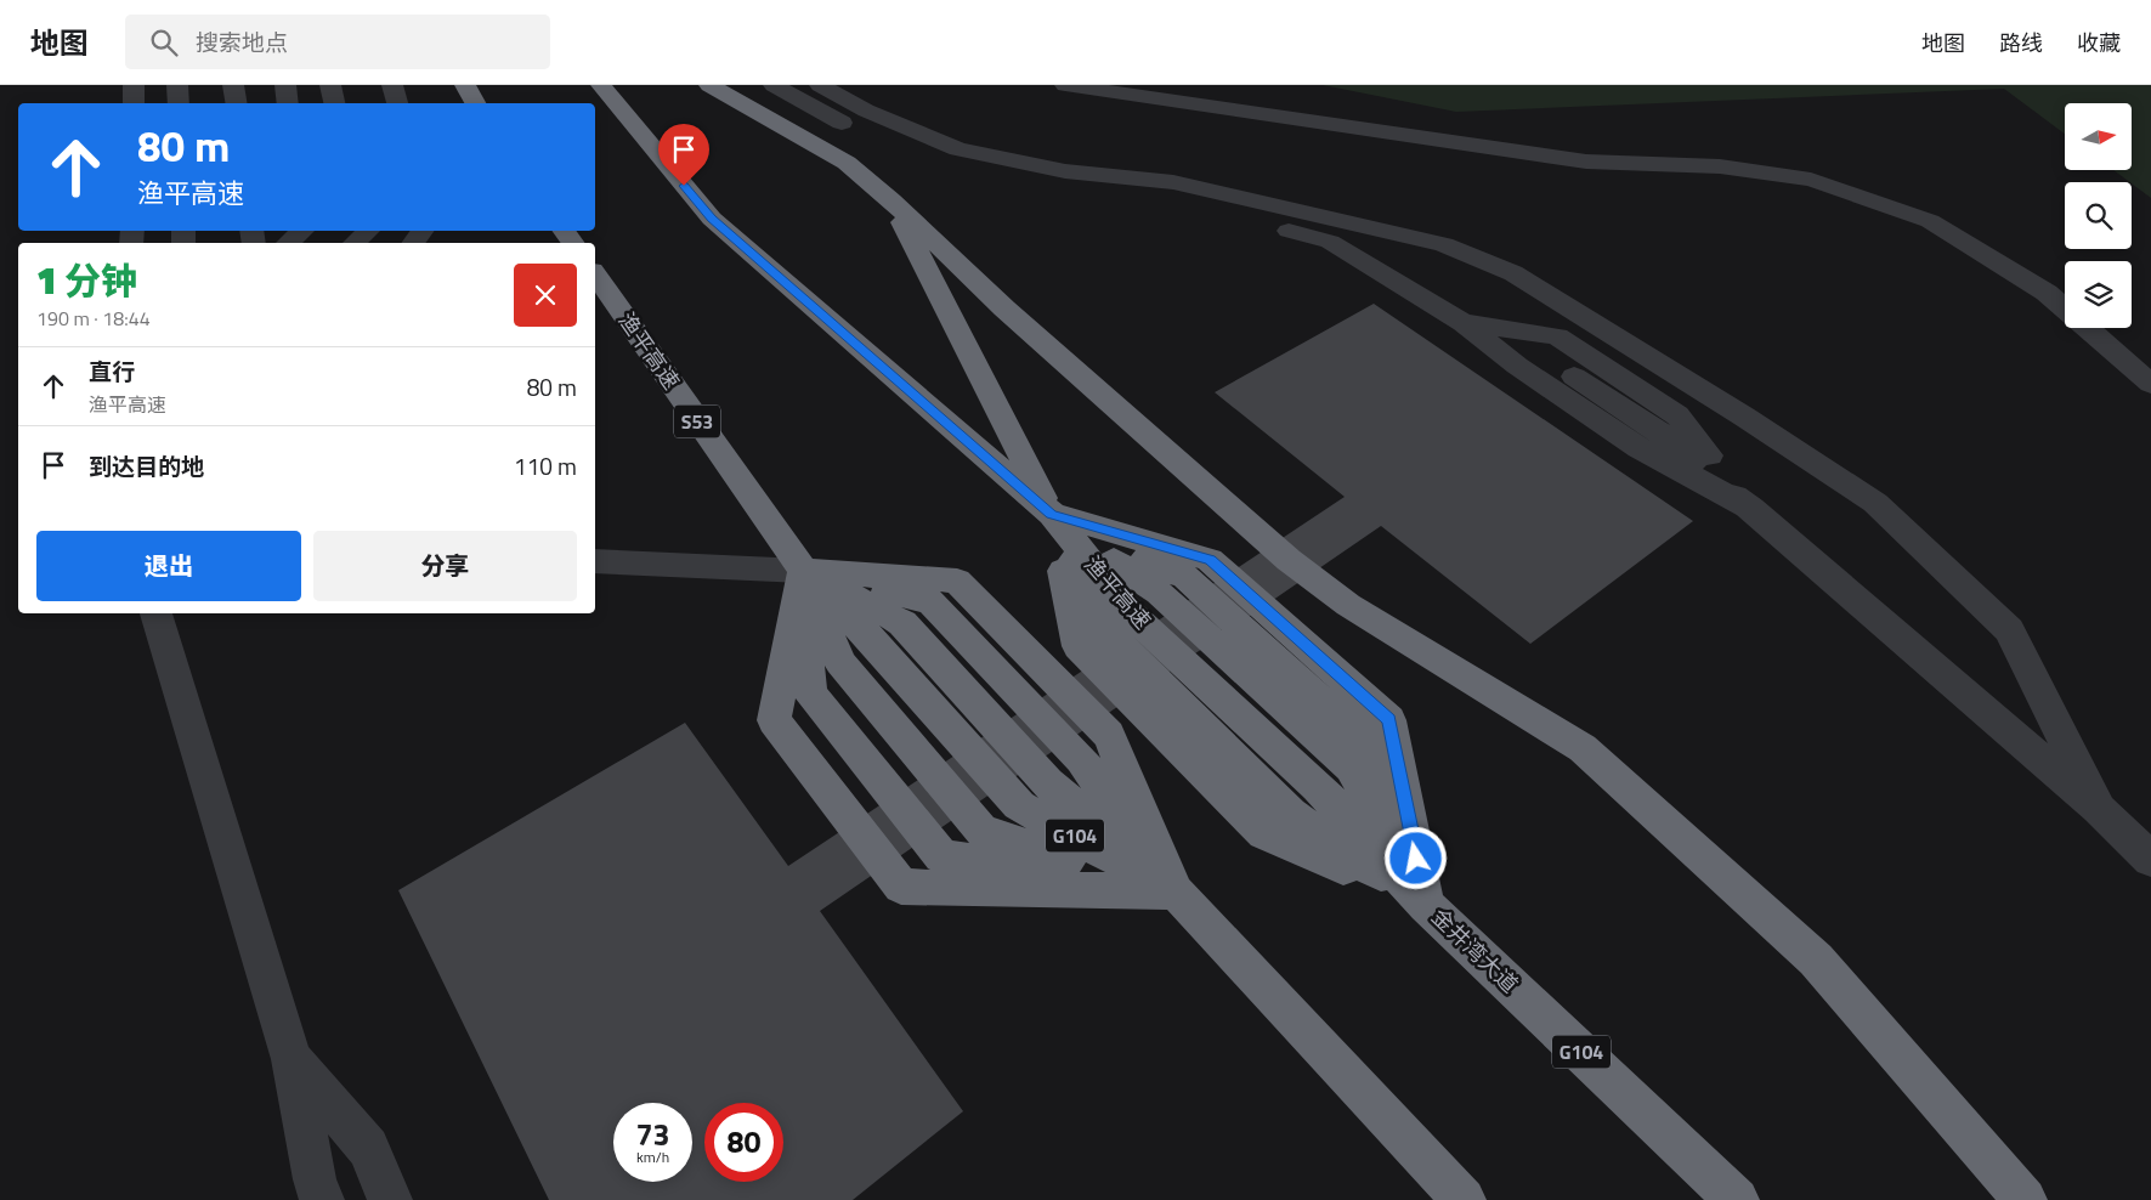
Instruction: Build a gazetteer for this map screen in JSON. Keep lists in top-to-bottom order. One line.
{"streets":{"highway":["渔平高速","S53","G104","金井湾大道"]},"crossings":[["渔平高速","G104"],["渔平高速","金井湾大道"]],"north":"right","page":{"header":"地图","search":"搜索地点","nav":["地图","路线","收藏"],"turn":["80 m","渔平高速"],"heading":["1 分钟","190 m · 18:44"],"list":[{"name":"直行","note":"渔平高速","value":"80 m"},{"name":"到达目的地","value":"110 m"}],"buttons":["退出","分享"],"speed":"73 km/h","limit":"80"}}
